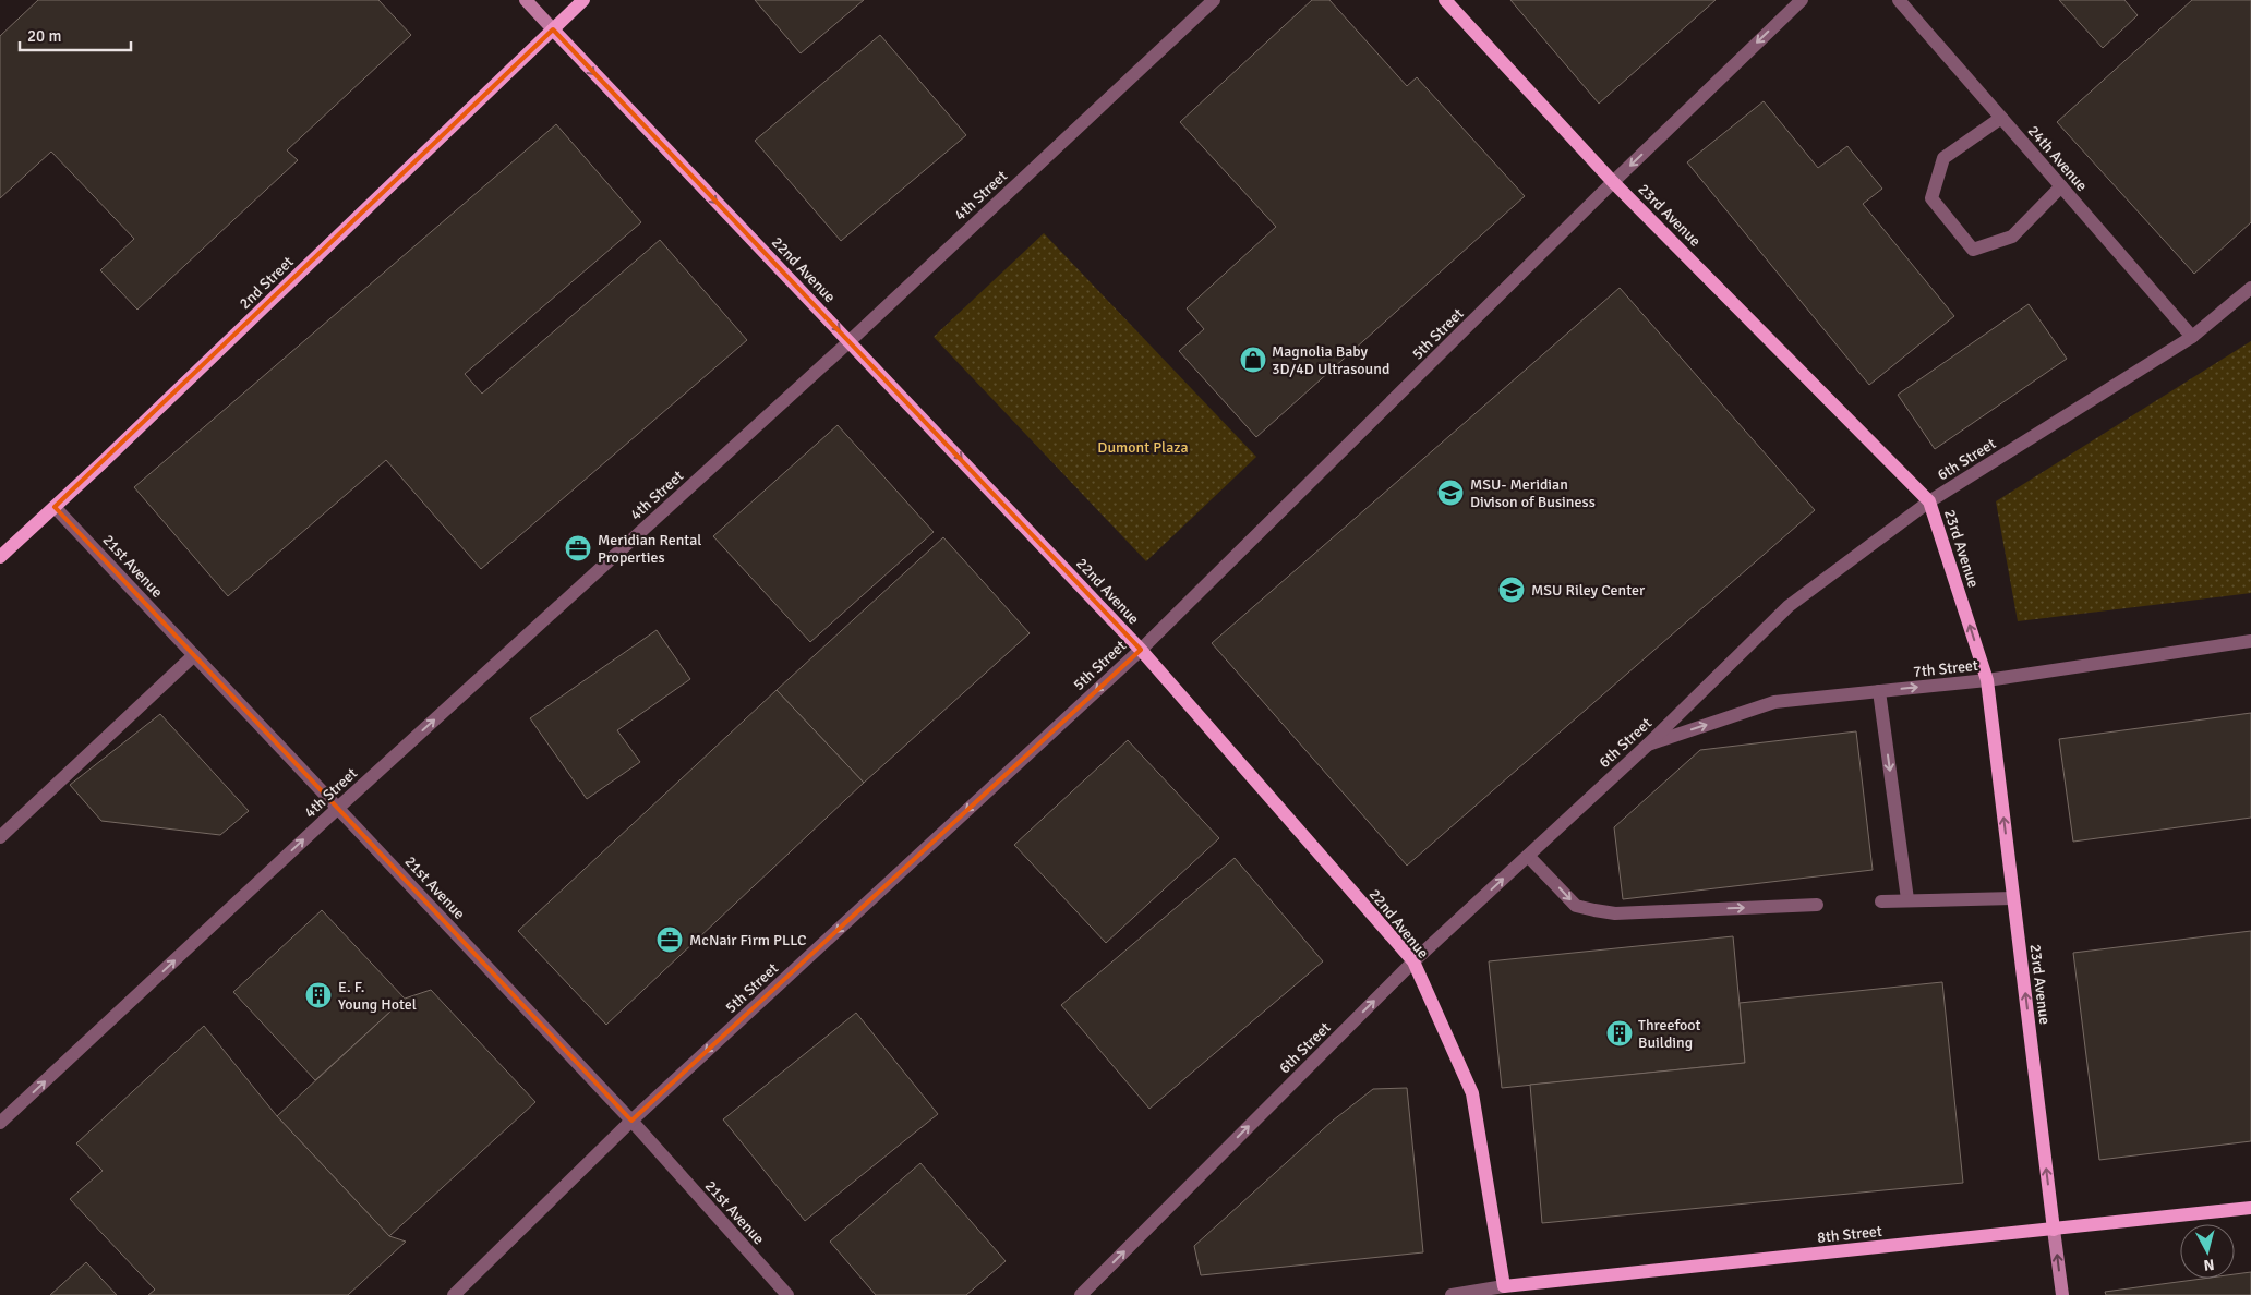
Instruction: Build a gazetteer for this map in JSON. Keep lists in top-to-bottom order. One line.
{"streets":{"main road":["23rd Avenue","22nd Avenue","2nd Street","8th Street"],"street":["24th Avenue","4th Street","5th Street","6th Street","21st Avenue","7th Street"]},"crossings":[["24th Avenue","6th Street"],["4th Street","22nd Avenue"],["4th Street","21st Avenue"],["23rd Avenue","5th Street"],["23rd Avenue","6th Street"],["23rd Avenue","7th Street"],["23rd Avenue","8th Street"],["22nd Avenue","2nd Street"],["22nd Avenue","5th Street"],["22nd Avenue","6th Street"],["22nd Avenue","8th Street"],["2nd Street","21st Avenue"],["5th Street","21st Avenue"],["6th Street","7th Street"]],"one_way":["4th Street","23rd Avenue","22nd Avenue","5th Street","6th Street","7th Street"],"parks":["Dumont Plaza"],"places":{"shop":["Magnolia Baby 3D/4D Ultrasound"],"school or university":["MSU- Meridian Divison of Business","MSU Riley Center"],"office":["Meridian Rental Properties","McNair Firm PLLC"],"building":["E. F. Young Hotel","Threefoot Building"]},"scale_bar":"20 m","north":"bottom"}
